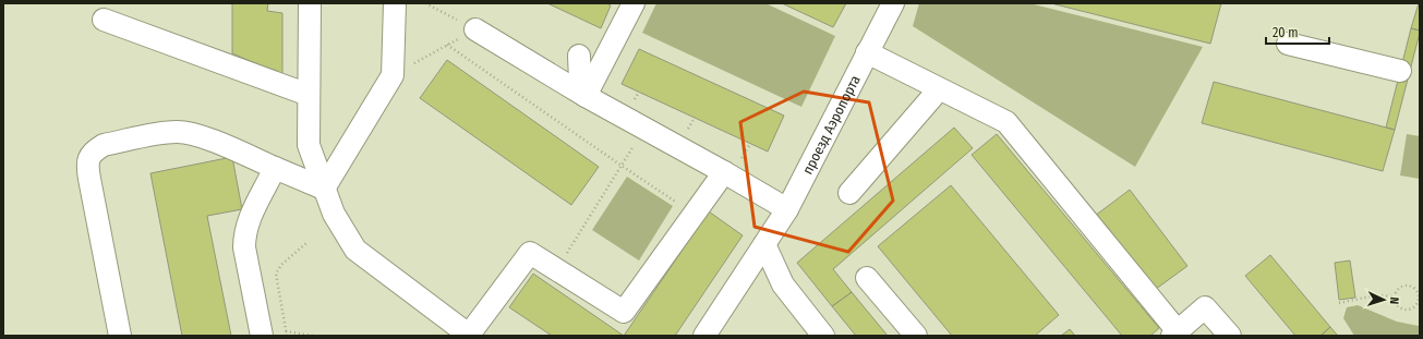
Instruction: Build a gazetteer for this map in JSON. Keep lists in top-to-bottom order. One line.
{"streets":{"street":["проезд Аэропорта"]},"scale_bar":"20 m","north":"right"}
